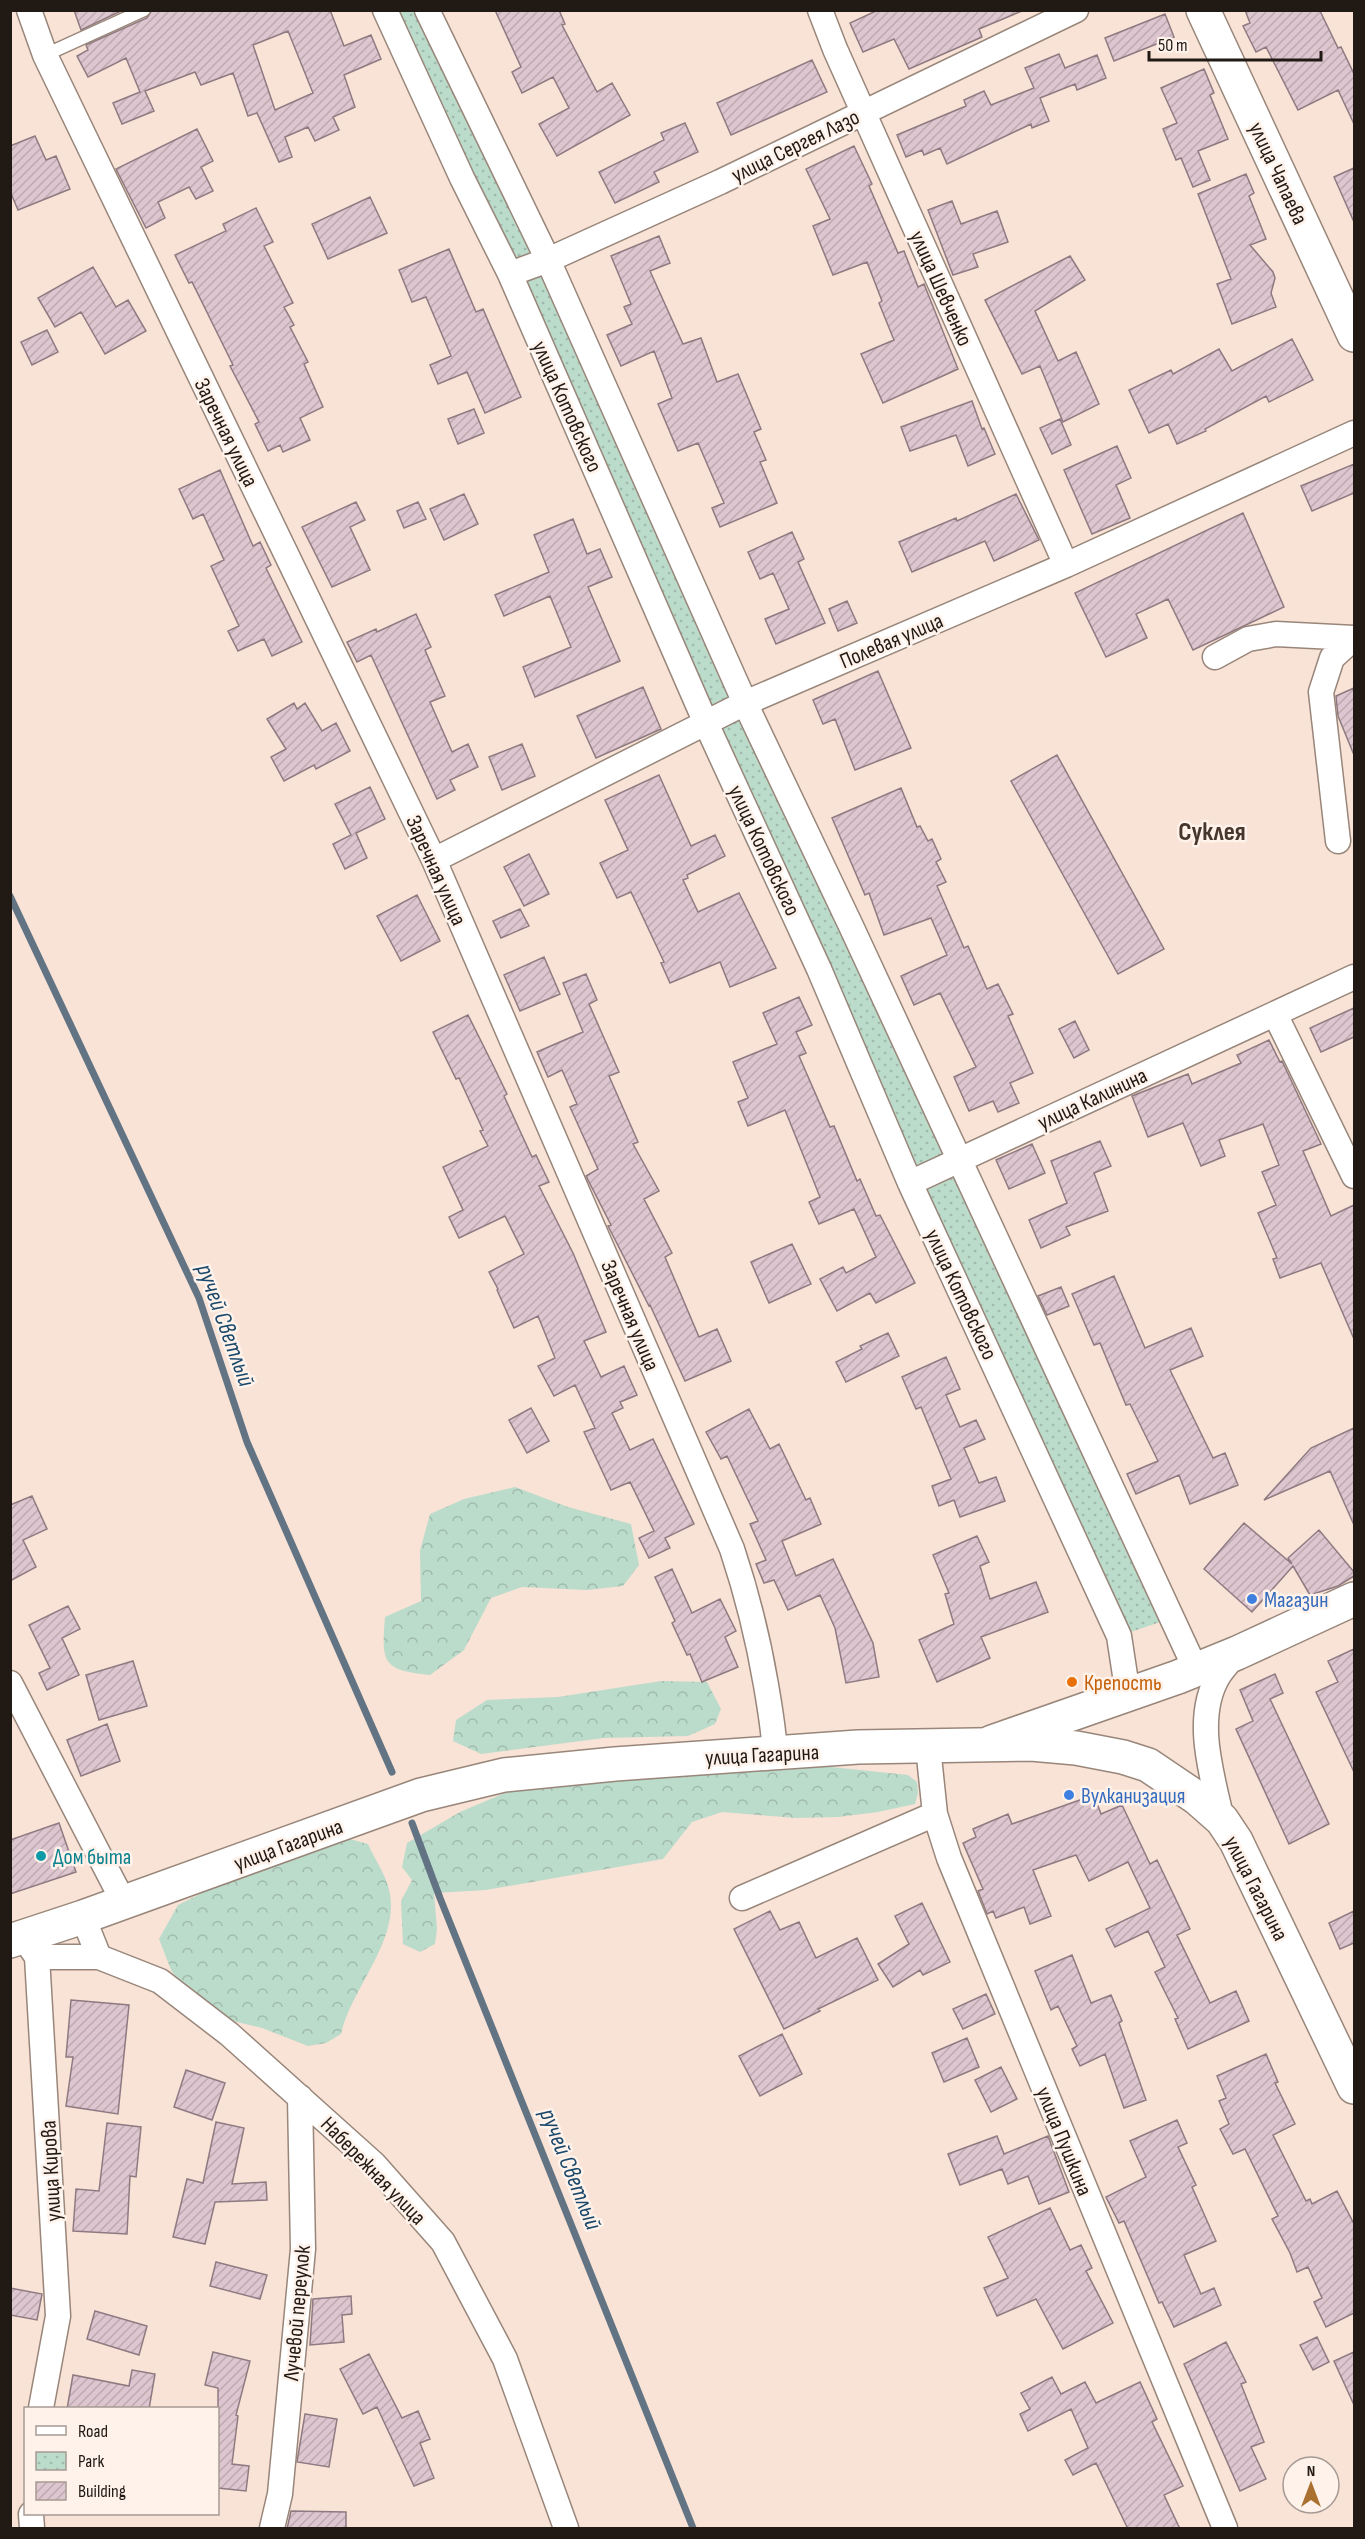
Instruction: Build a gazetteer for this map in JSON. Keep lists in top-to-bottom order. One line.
{"streets":{"main road":["улица Чапаева","улица Гагарина"],"street":["улица Сергея Лазо","улица Шевченко","улица Котовского","Заречная улица","Полевая улица","улица Калинина","улица Пушкина","Набережная улица","улица Кирова","Лучевой переулок"]},"crossings":[["улица Сергея Лазо","улица Шевченко"],["улица Сергея Лазо","улица Котовского"],["улица Шевченко","Полевая улица"],["улица Котовского","Полевая улица"],["улица Котовского","улица Калинина"],["Заречная улица","Полевая улица"],["Заречная улица","улица Гагарина"],["улица Гагарина","улица Пушкина"],["улица Гагарина","Набережная улица"],["улица Гагарина","улица Кирова"],["Набережная улица","улица Кирова"],["Набережная улица","Лучевой переулок"]],"districts":["Суклея"],"water":["ручей Светлый"],"places":["Магазин","Крепость","Вулканизация","Дом быта"],"legend":["Road","Park","Building"],"scale_bar":"50 m","north":"top"}
